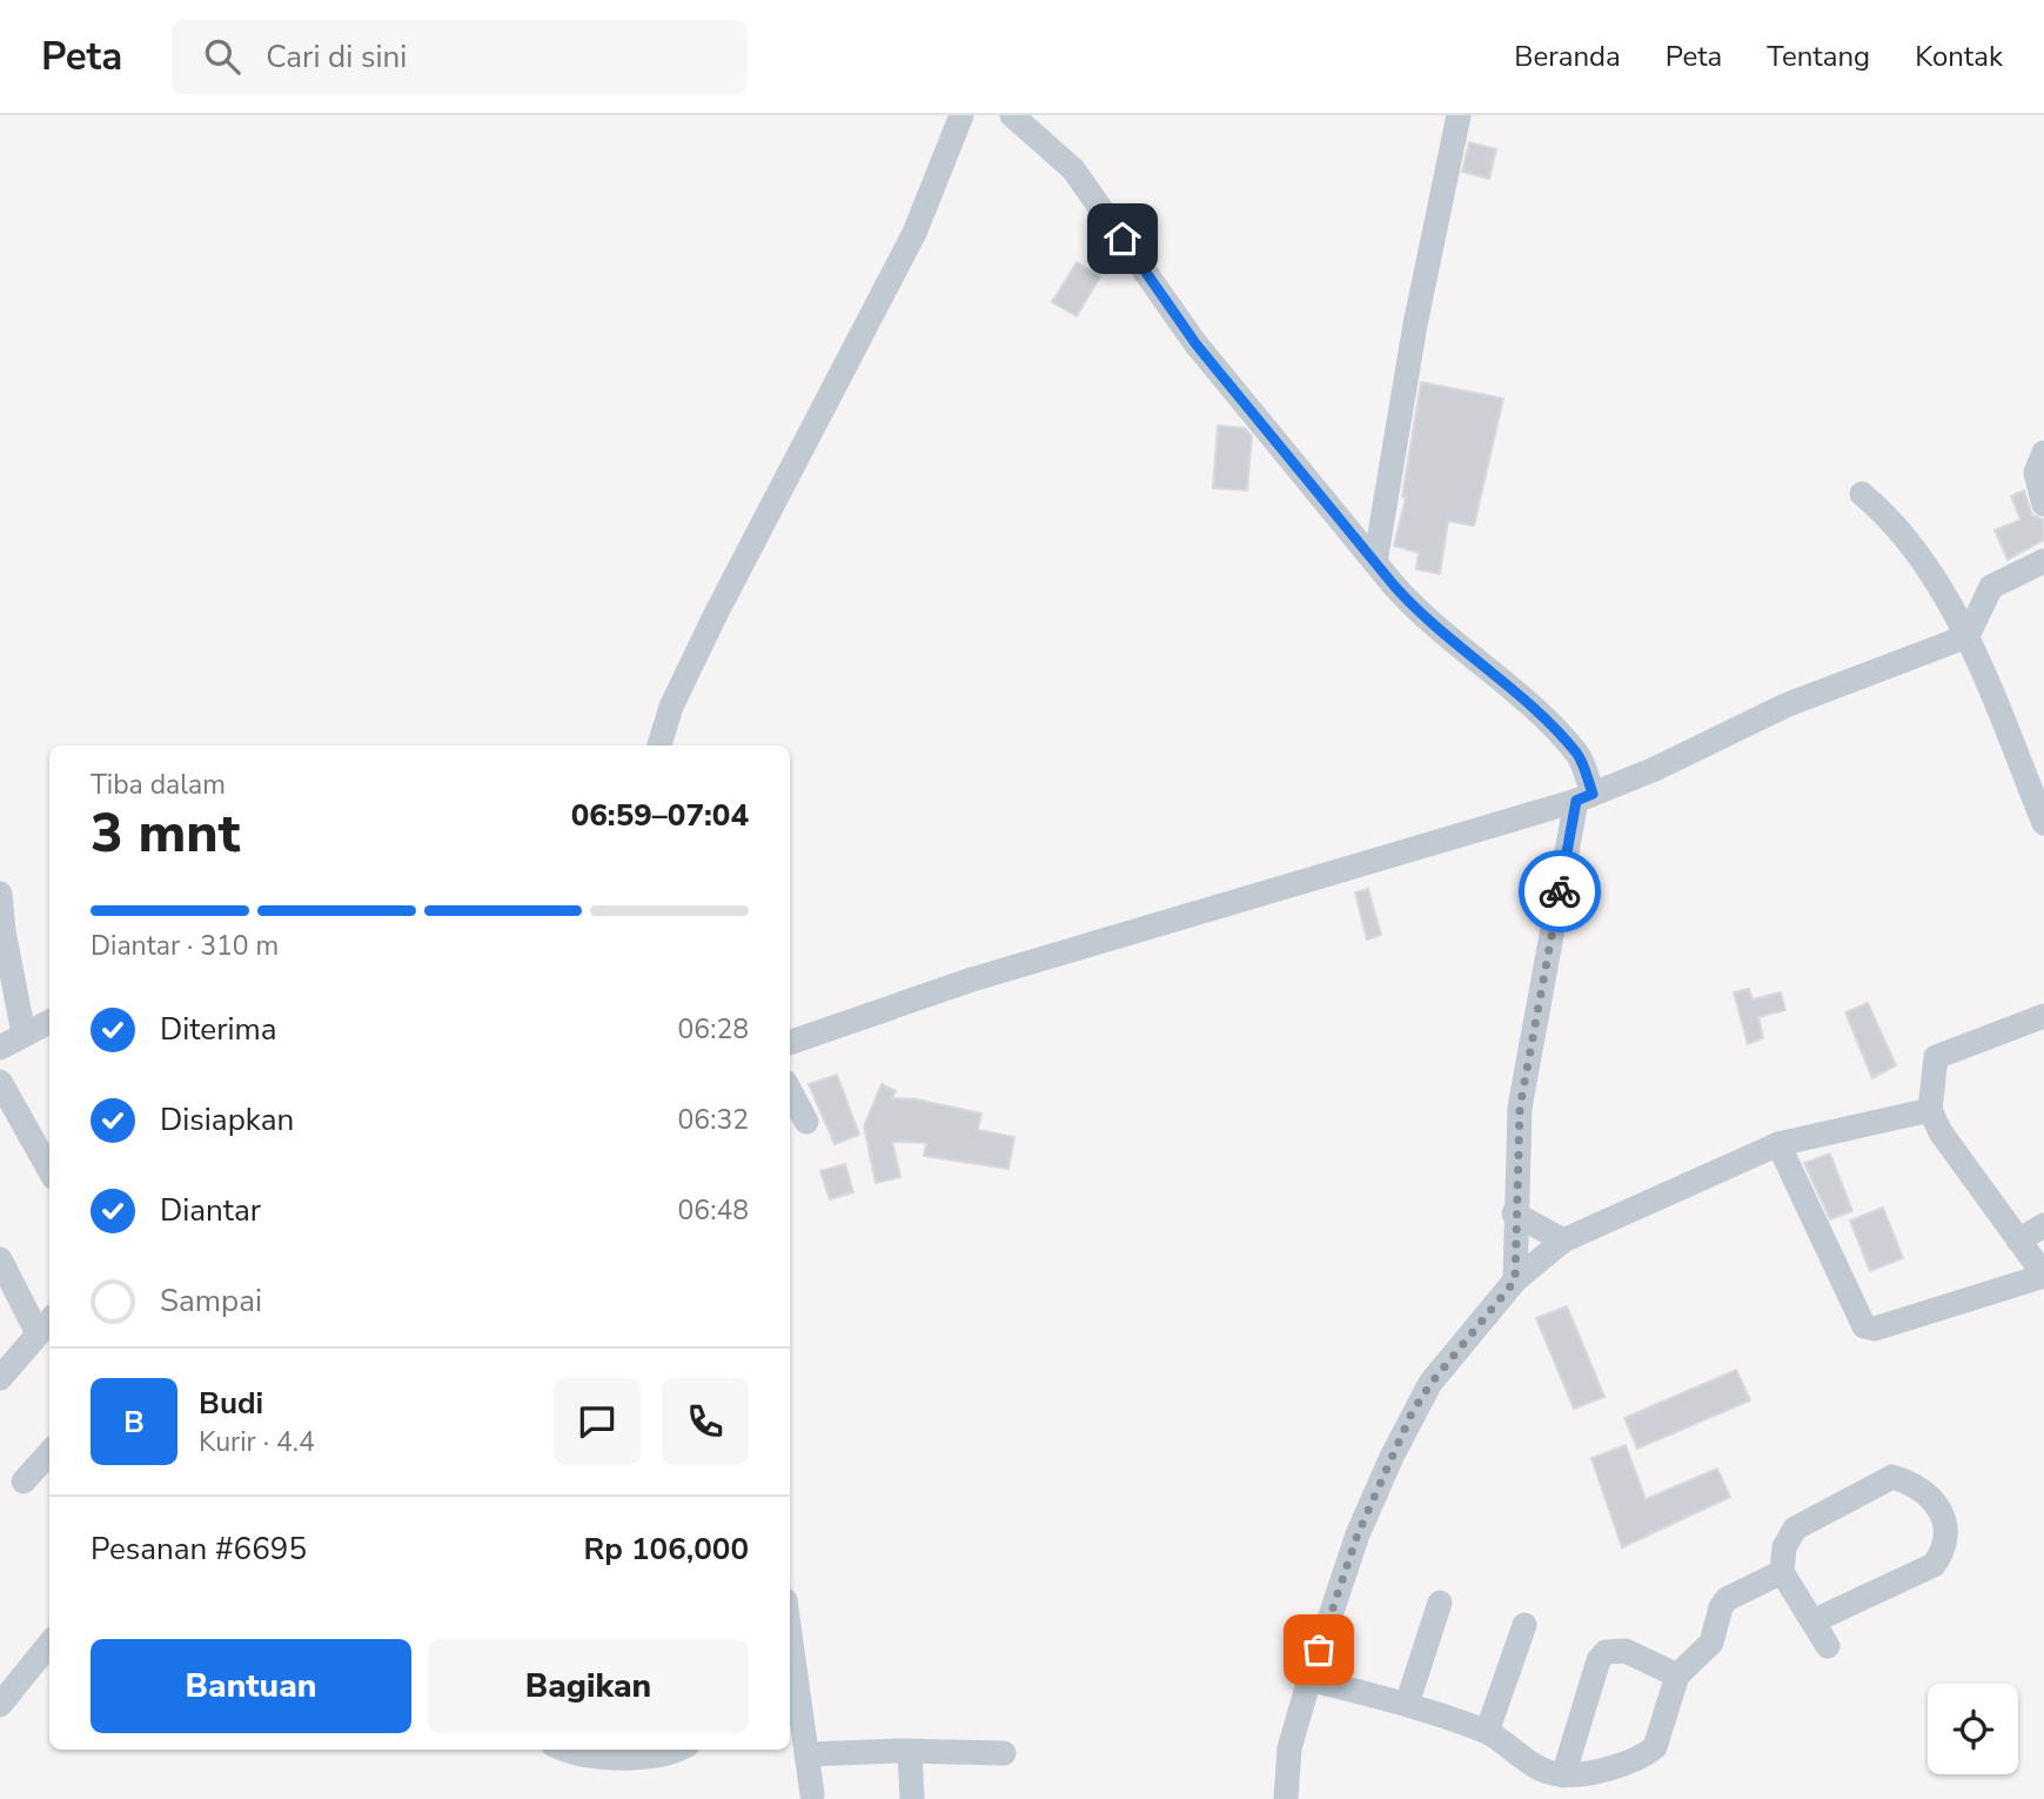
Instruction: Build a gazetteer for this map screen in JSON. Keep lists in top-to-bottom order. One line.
{"page":{"header":"Peta","search":"Cari di sini","nav":["Beranda","Peta","Tentang","Kontak"],"heading":["3 mnt","Tiba dalam","06:59–07:04"],"panel":["Budi","Kurir · 4.4","Pesanan #6695","Rp 106,000"],"bar":"Diantar · 310 m","list":[["Diterima","06:28"],["Disiapkan","06:32"],["Diantar","06:48"],"Sampai"],"round":"B","buttons":["Bantuan","Bagikan"]}}
